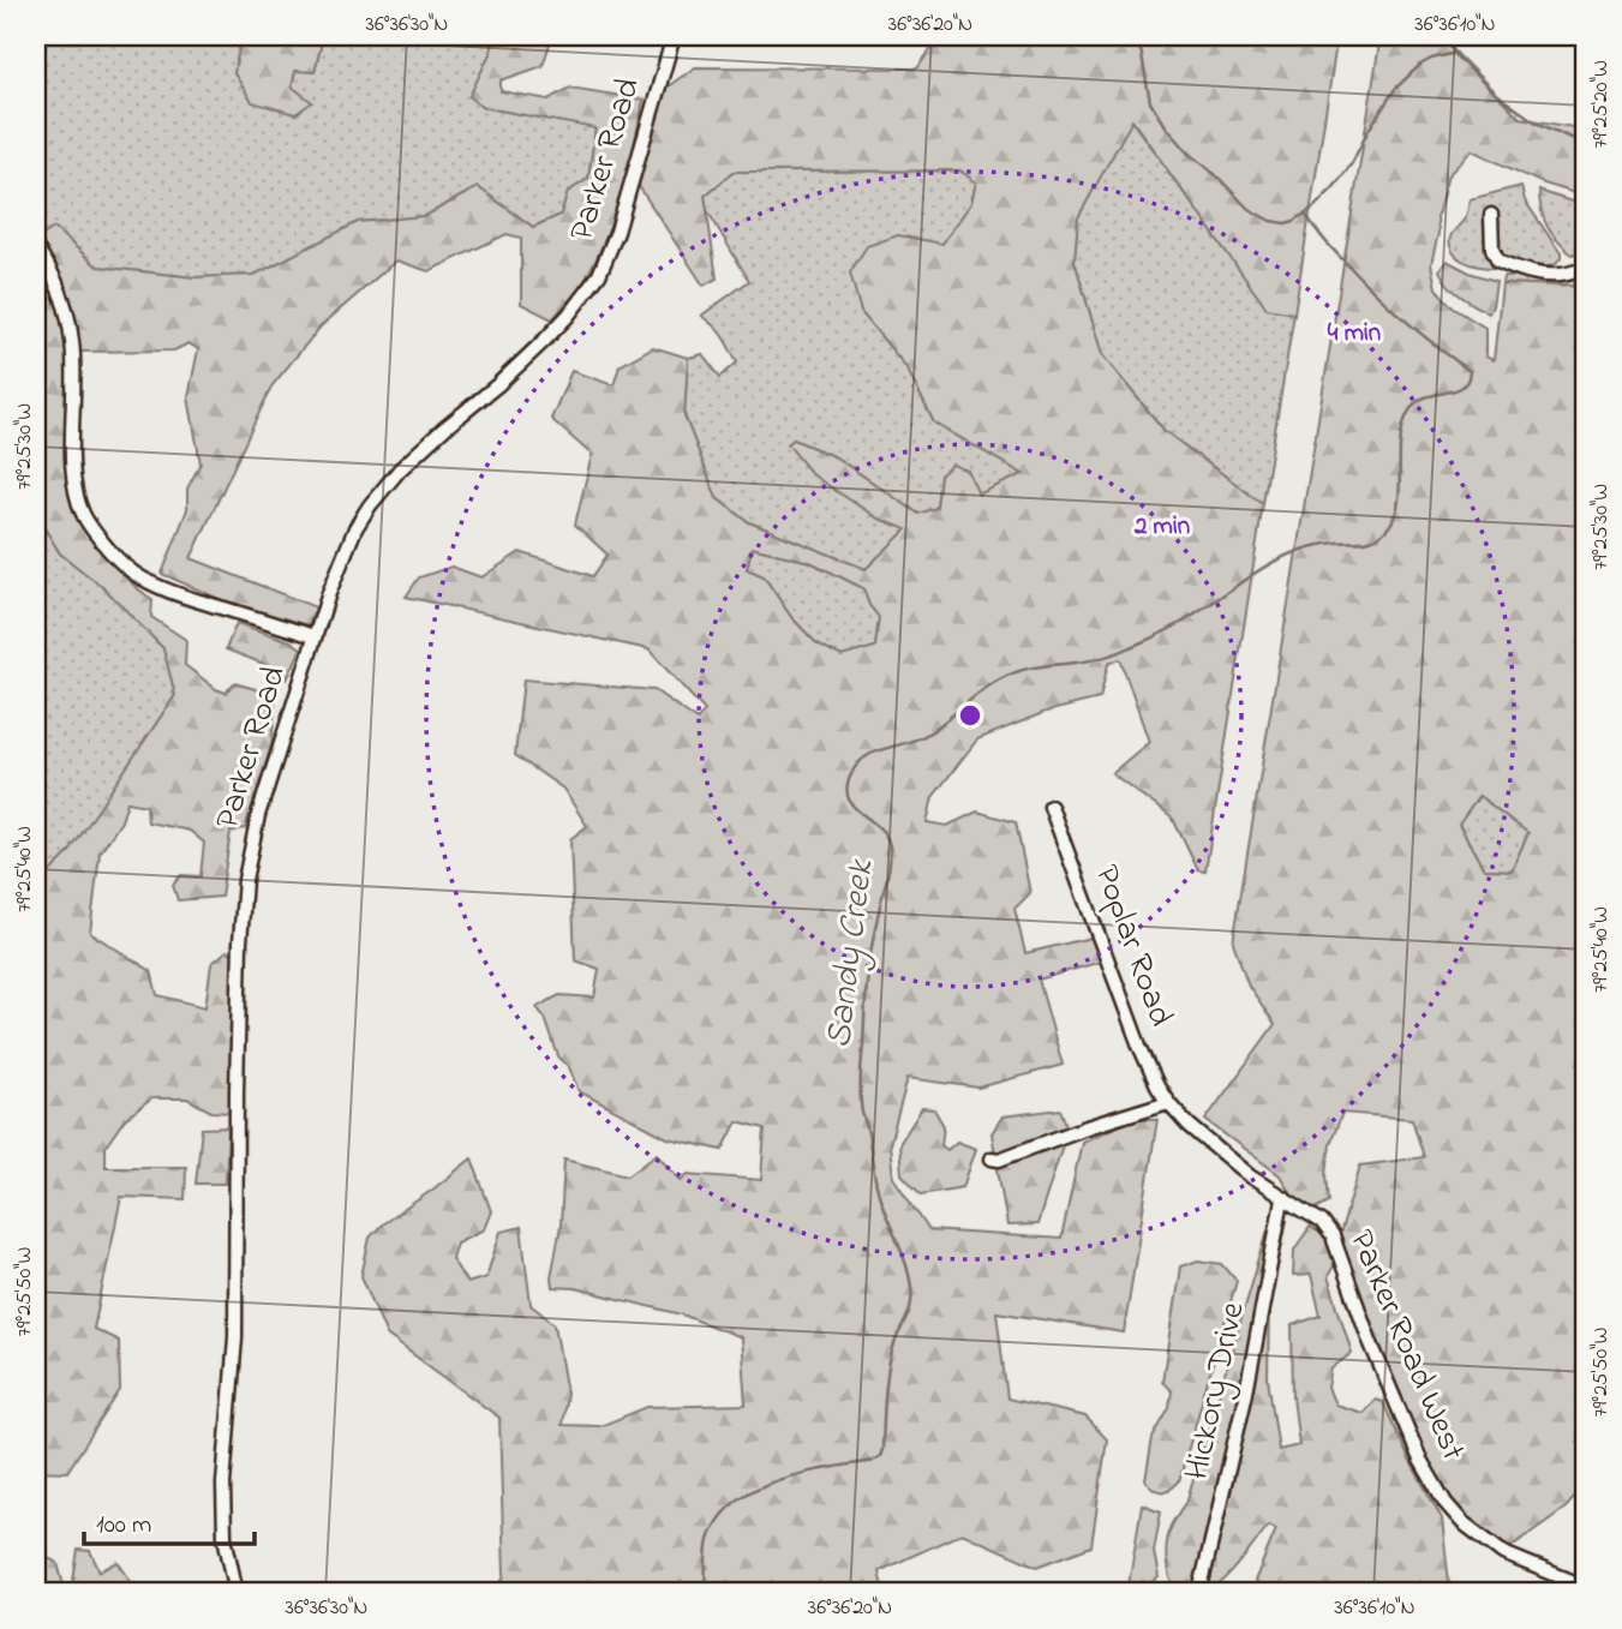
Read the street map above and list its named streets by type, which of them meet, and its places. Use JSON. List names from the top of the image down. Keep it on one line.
{"streets":{"street":["Parker Road","Poplar Road","Parker Road West","Hickory Drive"]},"crossings":[["Poplar Road","Parker Road West"],["Parker Road West","Hickory Drive"]],"water":["Sandy Creek"],"scale_bar":"100 m","coordinates":["36°36'30\"N","36°36'20\"N","36°36'10\"N","79°25'20\"W","79°25'30\"W","79°25'40\"W","79°25'50\"W"],"rings":["4 min","2 min"]}
